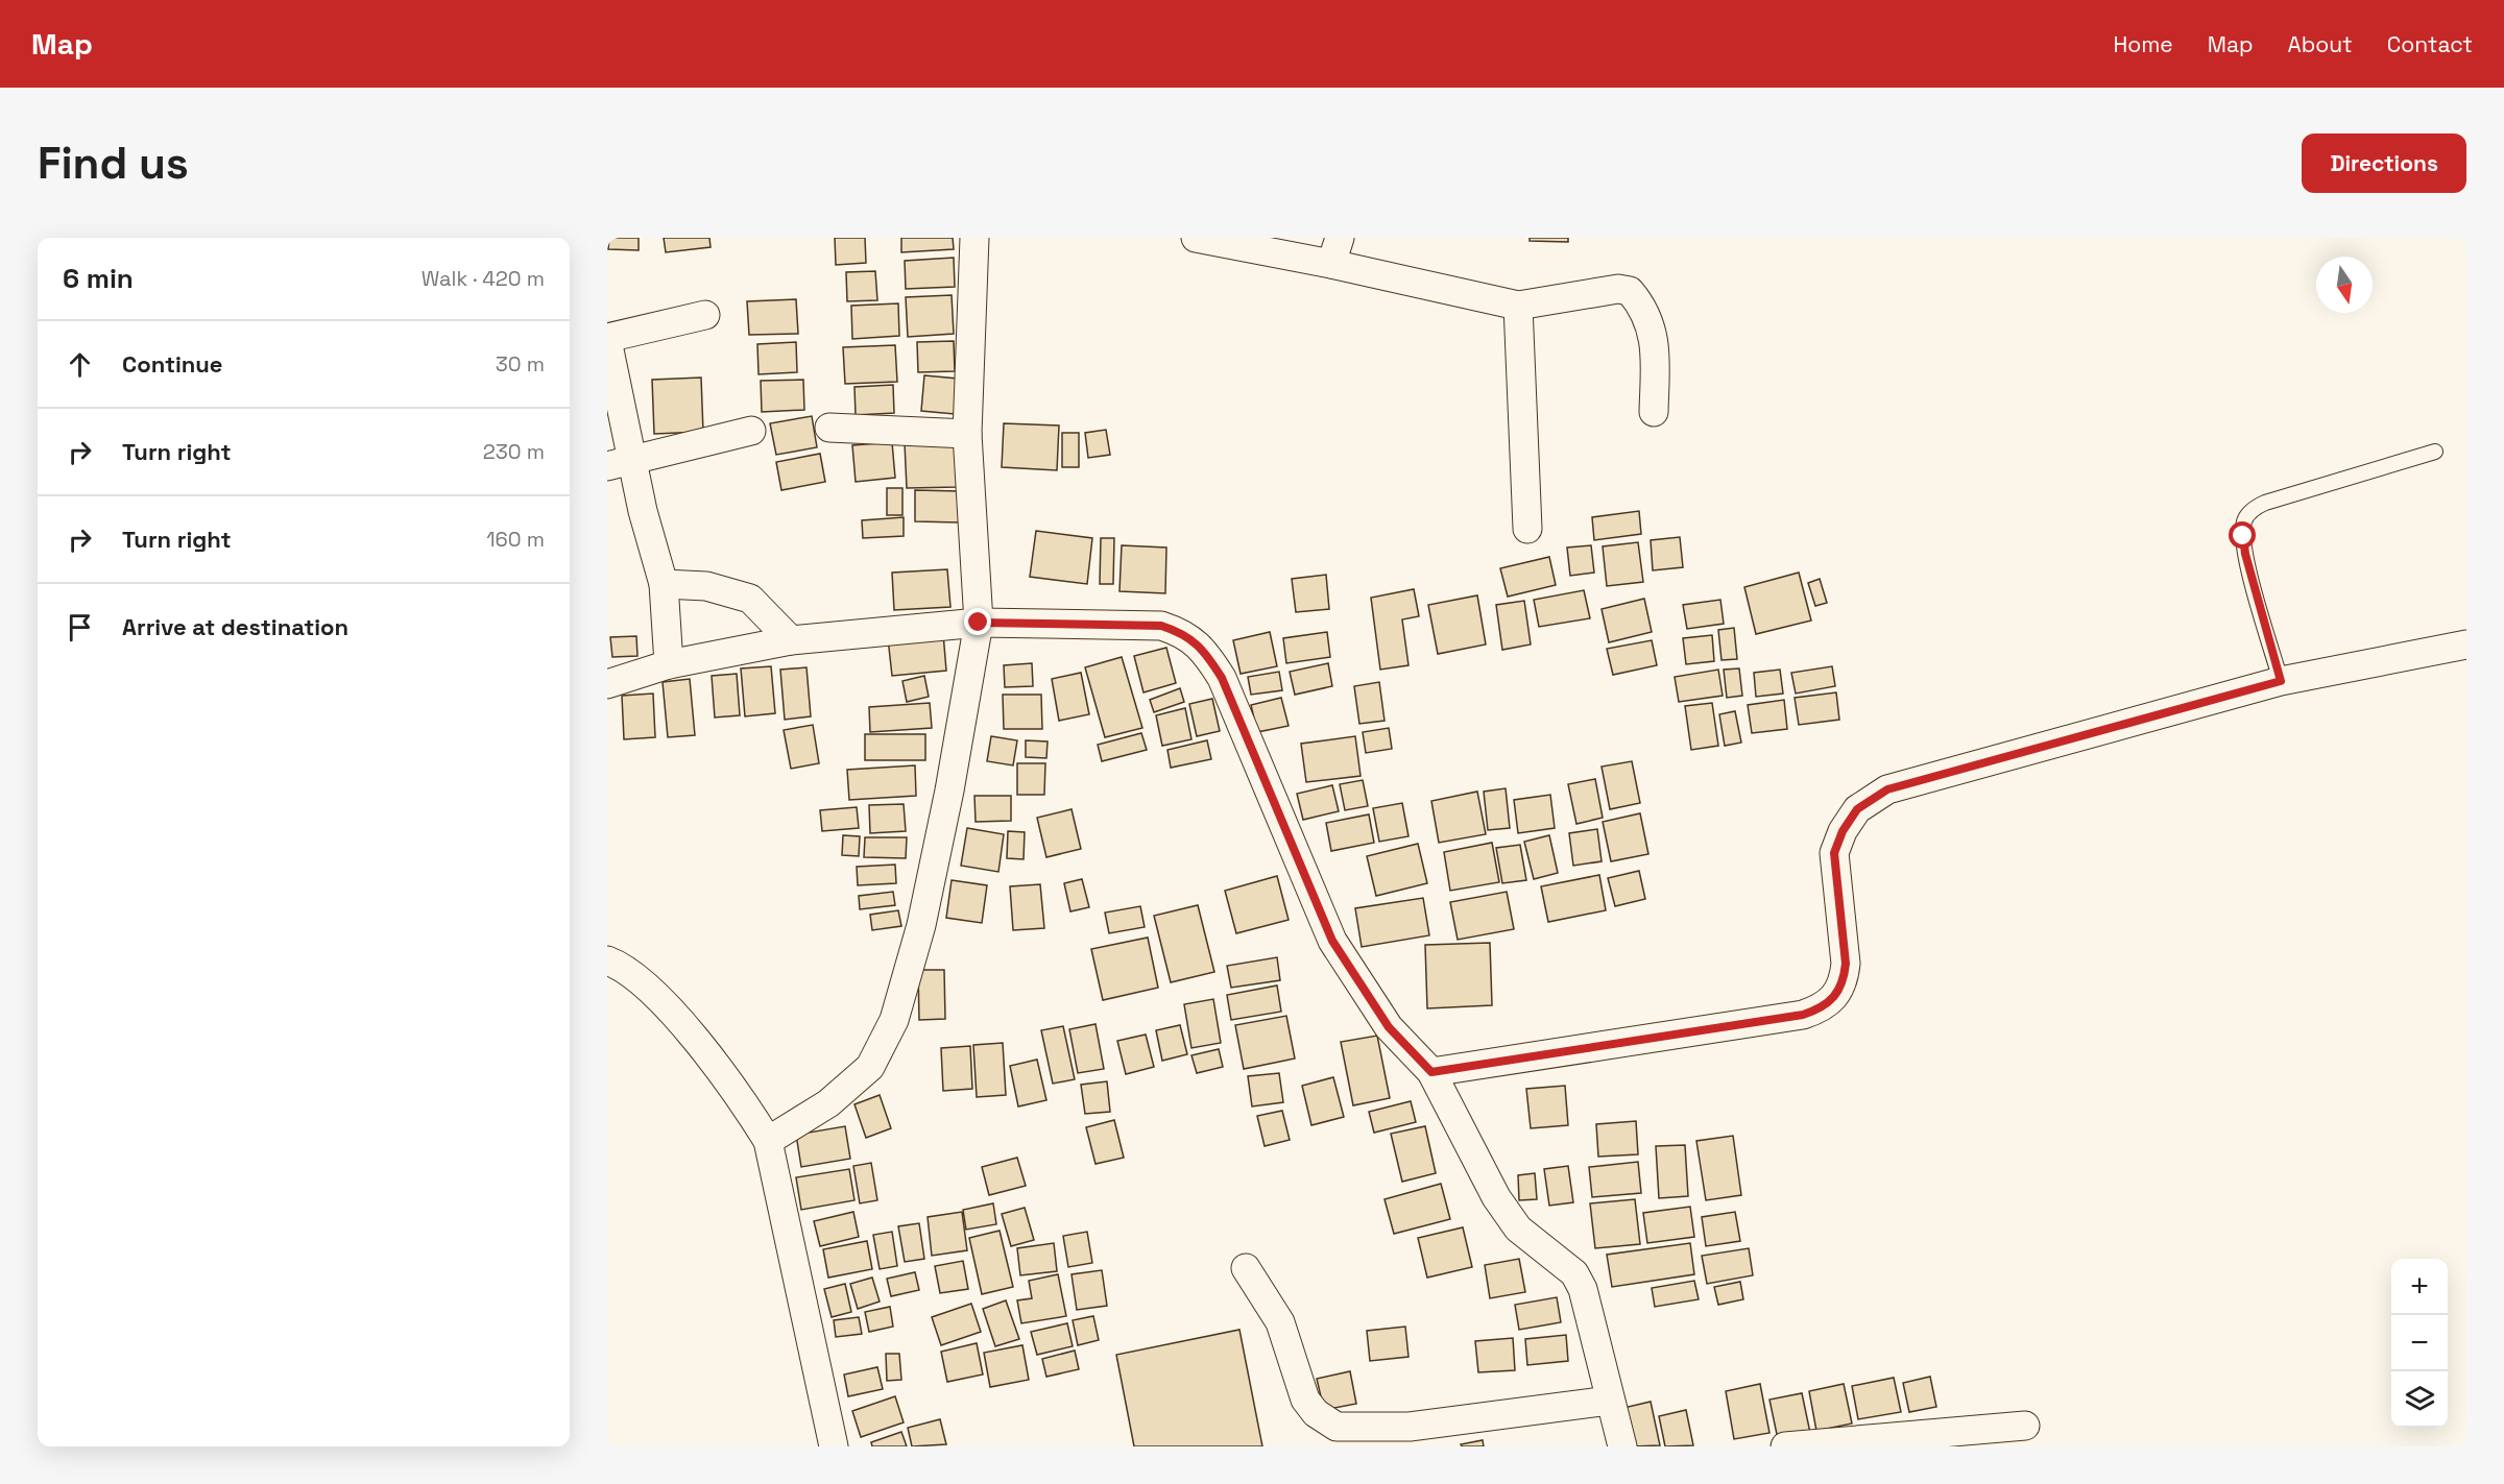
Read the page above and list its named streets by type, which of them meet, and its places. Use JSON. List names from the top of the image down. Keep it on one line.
{"north":"bottom","page":{"header":"Map","nav":["Home","Map","About","Contact"],"buttons":"Directions","title":"Find us","heading":["6 min","Walk · 420 m"],"list":[["Continue","30 m"],["Turn right","230 m"],["Turn right","160 m"],"Arrive at destination"],"map_buttons":["+","−"]}}
